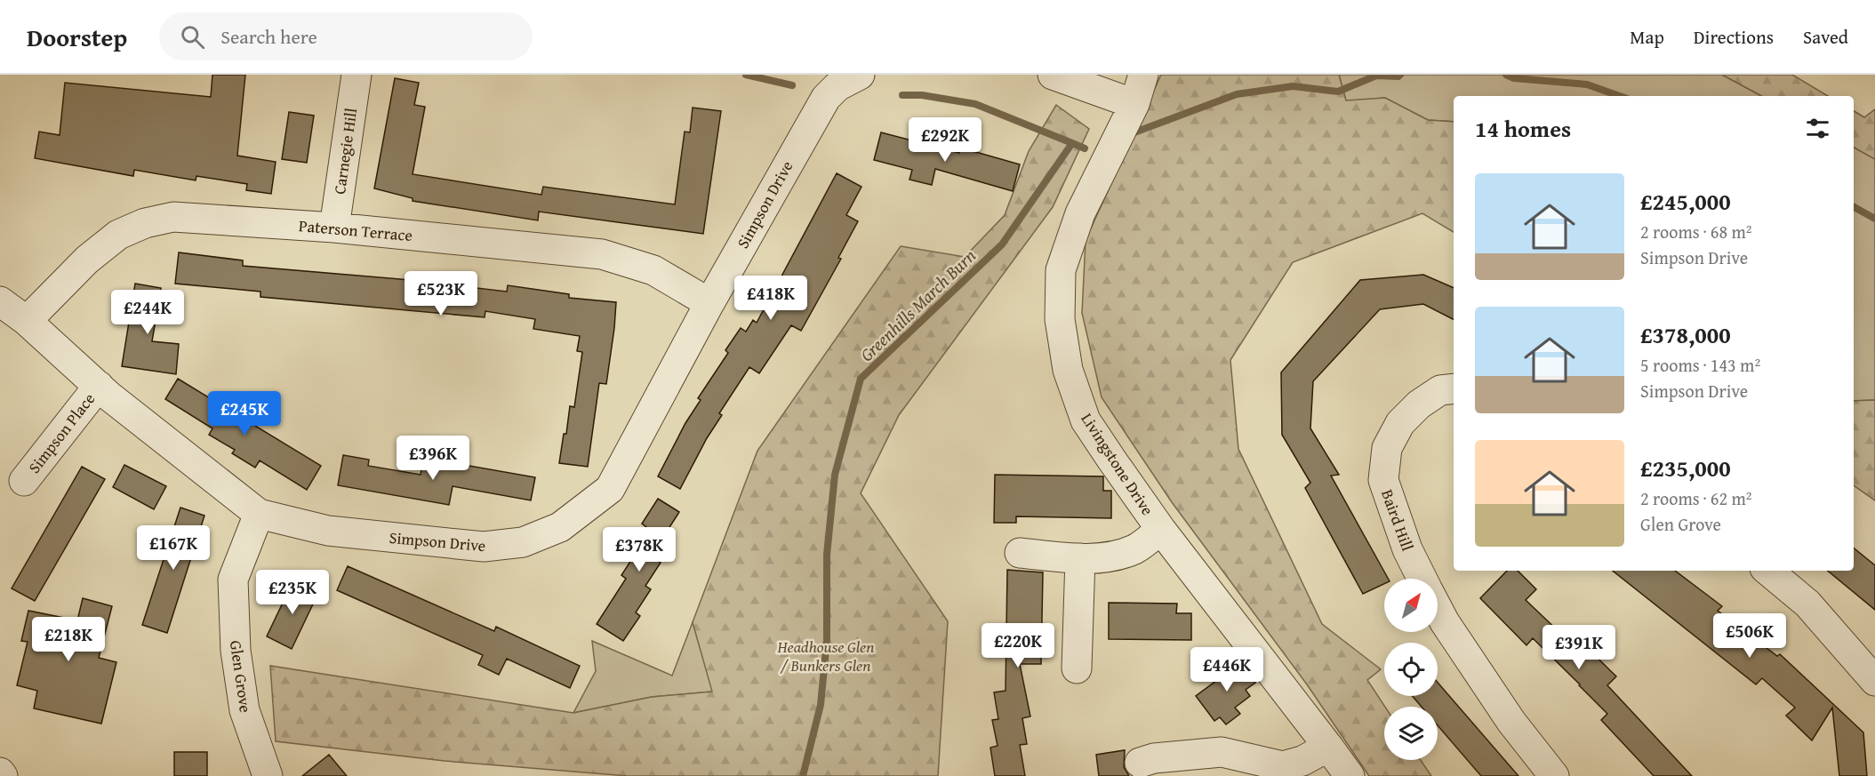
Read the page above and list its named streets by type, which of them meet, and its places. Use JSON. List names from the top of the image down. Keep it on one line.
{"streets":{"street":["Carnegie Hill","Simpson Drive","Paterson Terrace","Simpson Place","Livingstone Drive","Baird Hill","Glen Grove"]},"crossings":[["Carnegie Hill","Paterson Terrace"],["Simpson Drive","Paterson Terrace"],["Simpson Drive","Simpson Place"],["Simpson Drive","Glen Grove"]],"water":["Greenhills March Burn"],"parks":["Headhouse Glen / Bunkers Glen"],"north":"top right","page":{"header":"Doorstep","search":"Search here","nav":["Map","Directions","Saved"],"heading":"14 homes","price":["£292K","£523K","£418K","£244K","£245K","£396K","£167K","£378K","£235K","£506K","£218K","£220K","£391K","£446K"],"list":[{"name":"£245,000","note":"2 rooms · 68 m² · Simpson Drive"},{"name":"£378,000","note":"5 rooms · 143 m² · Simpson Drive"},{"name":"£235,000","note":"2 rooms · 62 m² · Glen Grove"}]}}
